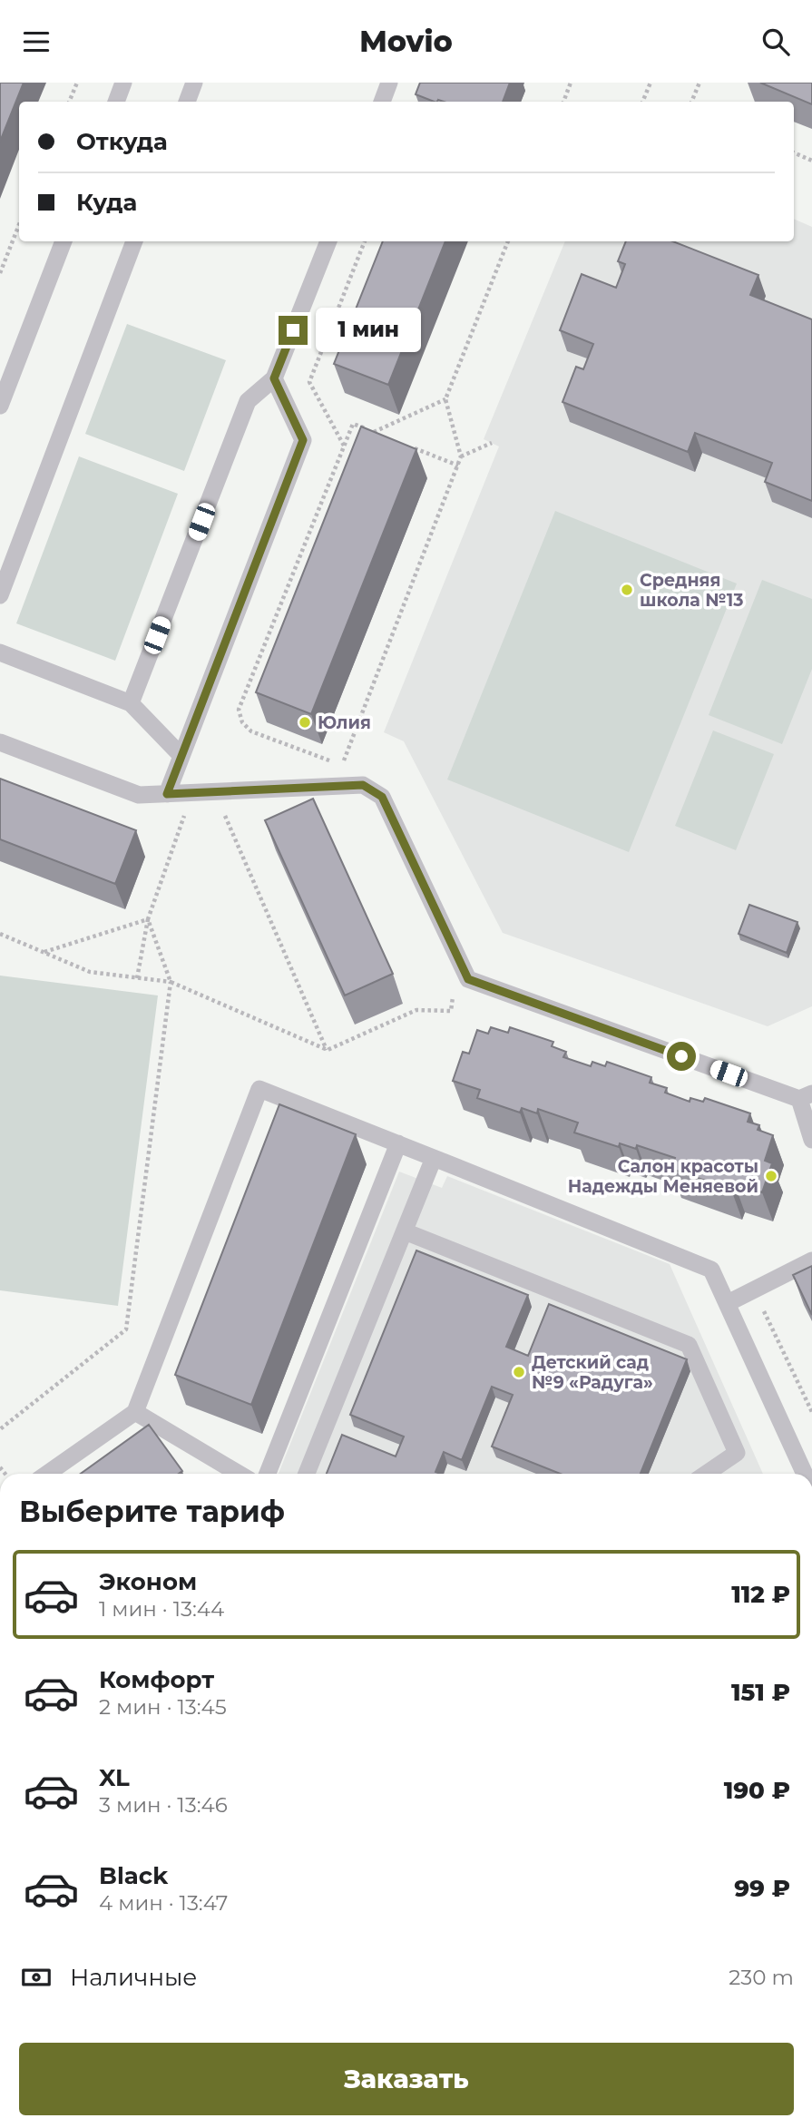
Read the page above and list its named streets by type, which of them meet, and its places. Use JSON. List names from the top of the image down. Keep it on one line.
{"places":["Средняя школа №13","Юлия","Салон красоты Надежды Меняевой","Детский сад №9 «Радуга»"],"page":{"header":"Movio","banner":["Откуда","Куда"],"bubble":"1 мин","heading":"Выберите тариф","list":[{"name":"Эконом","note":"1 мин · 13:44","value":"112 ₽"},{"name":"Комфорт","note":"2 мин · 13:45","value":"151 ₽"},{"name":"XL","note":"3 мин · 13:46","value":"190 ₽"},{"name":"Black","note":"4 мин · 13:47","value":"99 ₽"}],"pay":["Наличные","230 m"],"buttons":"Заказать"}}
